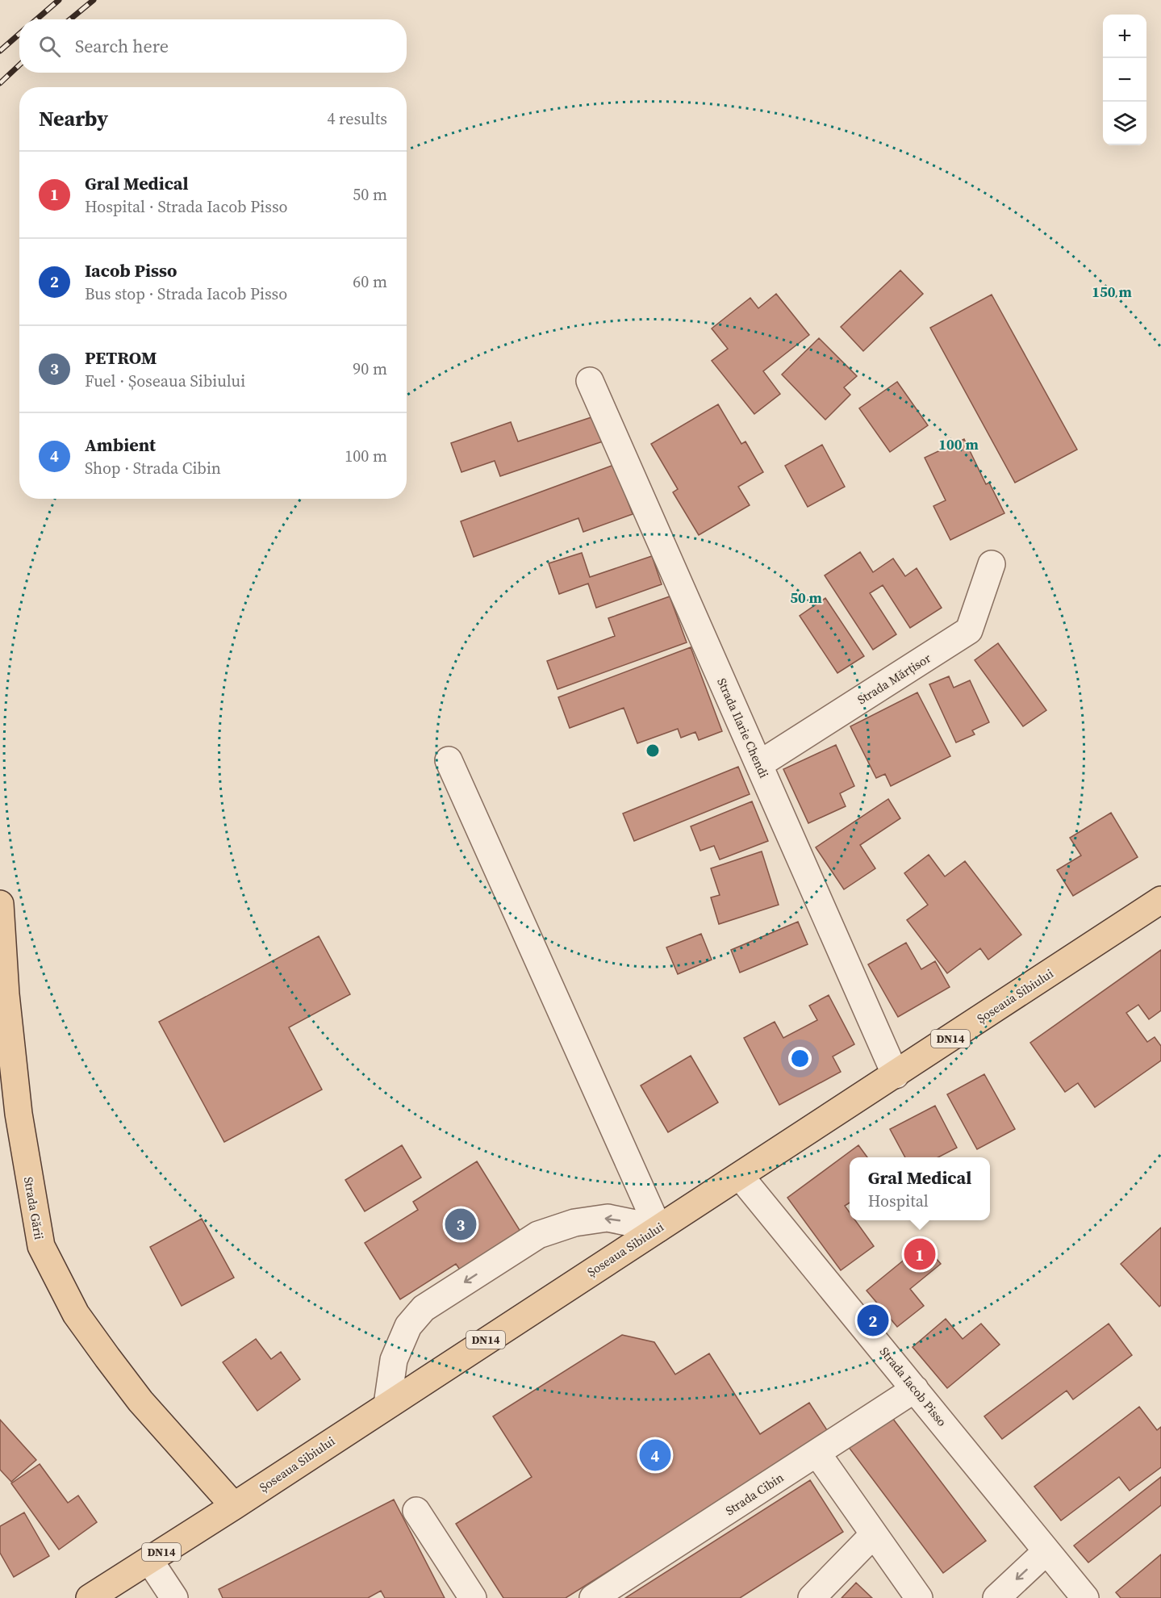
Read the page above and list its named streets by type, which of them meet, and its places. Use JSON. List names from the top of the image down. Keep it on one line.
{"streets":{"main road":["Șoseaua Sibiului","DN14","Strada Gării"],"street":["Strada Mărțisor","Strada Ilarie Chendi","Strada Iacob Pisso","Strada Cibin"]},"crossings":[["Strada Mărțisor","Strada Ilarie Chendi"],["Strada Ilarie Chendi","Șoseaua Sibiului"],["Șoseaua Sibiului","Strada Gării"],["Șoseaua Sibiului","Strada Iacob Pisso"],["Strada Iacob Pisso","Strada Cibin"]],"page":{"map_buttons":["+","−"],"search":"Search here","heading":["Nearby","4 results"],"list":[{"mark":"1","name":"Gral Medical","note":"Hospital · Strada Iacob Pisso","value":"50 m"},{"mark":"2","name":"Iacob Pisso","note":"Bus stop · Strada Iacob Pisso","value":"60 m"},{"mark":"3","name":"PETROM","note":"Fuel · Șoseaua Sibiului","value":"90 m"},{"mark":"4","name":"Ambient","note":"Shop · Strada Cibin","value":"100 m"}],"popup":["Gral Medical","Hospital"],"pins":["3","1","2","4"]},"rings":["150 m","100 m","50 m"]}
